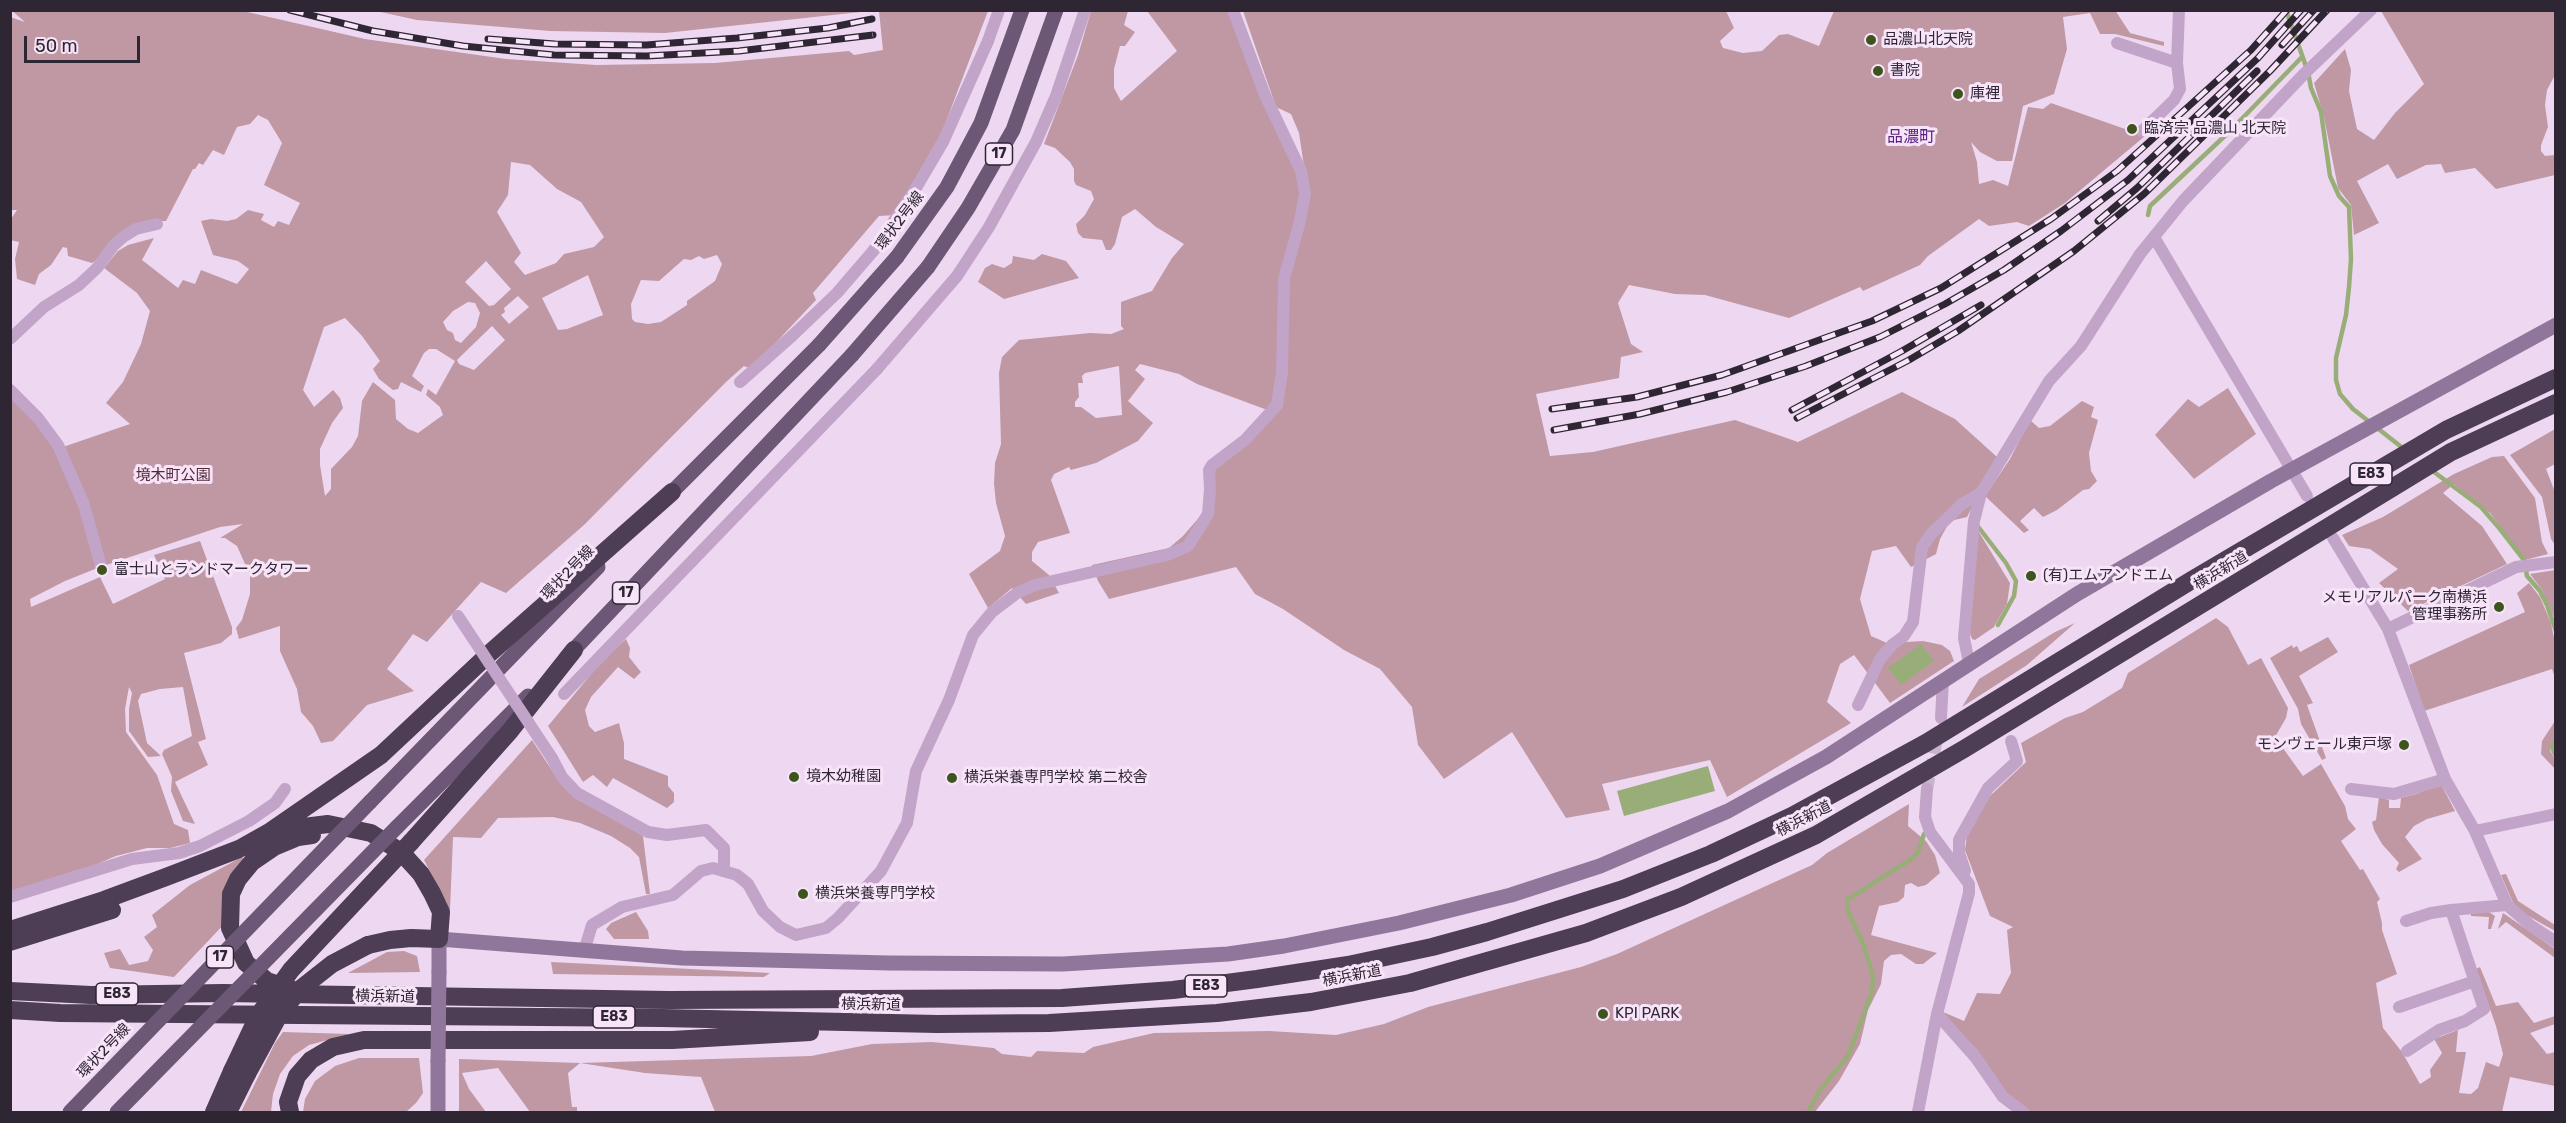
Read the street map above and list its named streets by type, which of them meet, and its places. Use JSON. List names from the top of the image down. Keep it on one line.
{"streets":{"highway":["E83","横浜新道"],"main road":["17","環状2号線"]},"districts":["品濃町"],"parks":["境木町公園"],"places":["品濃山北天院","書院","庫裡","臨済宗 品濃山 北天院","富士山とランドマークタワー","(有)エムアンドエム","メモリアルパーク南横浜 管理事務所","モンヴェール東戸塚","境木幼稚園","横浜栄養専門学校 第二校舎","横浜栄養専門学校","KPI PARK"],"scale_bar":"50 m"}
